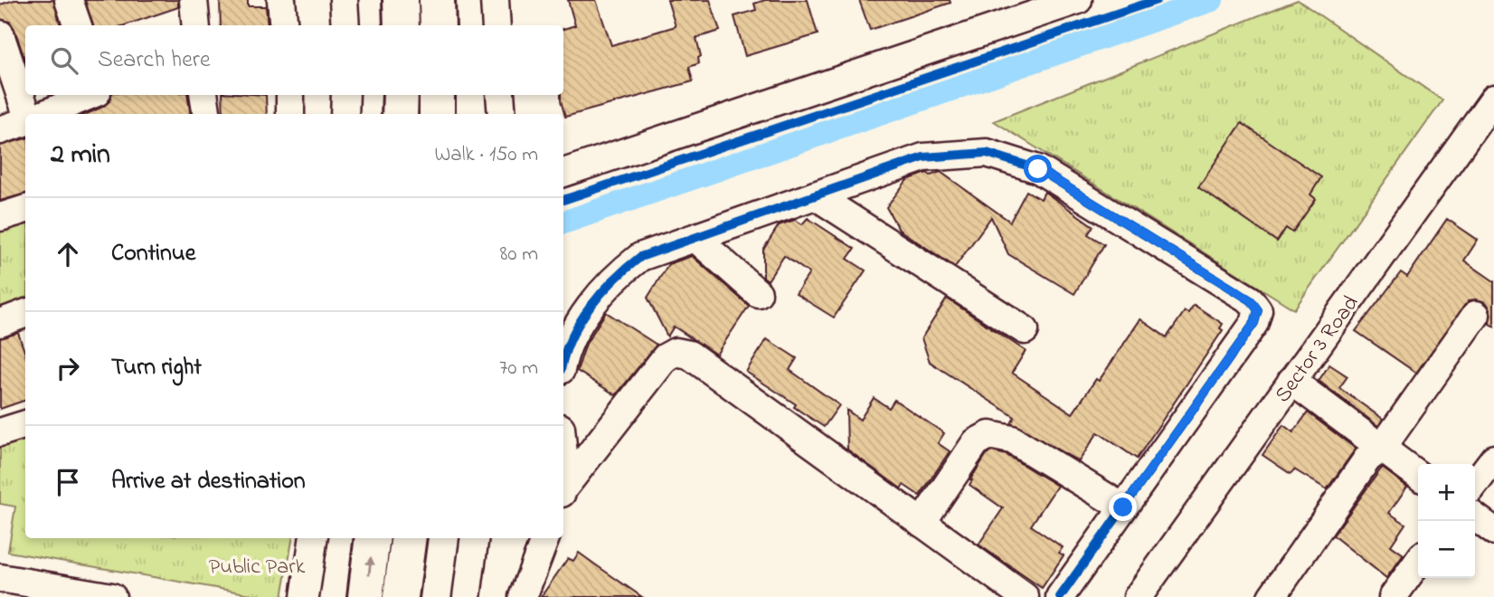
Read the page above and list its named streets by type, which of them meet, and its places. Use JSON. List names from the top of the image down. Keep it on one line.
{"streets":{"street":["Sector 3 Road"]},"parks":["Public Park"],"page":{"search":"Search here","heading":["2 min","Walk · 150 m"],"list":[["Continue","80 m"],["Turn right","70 m"],"Arrive at destination"],"map_buttons":["+","−"]}}
